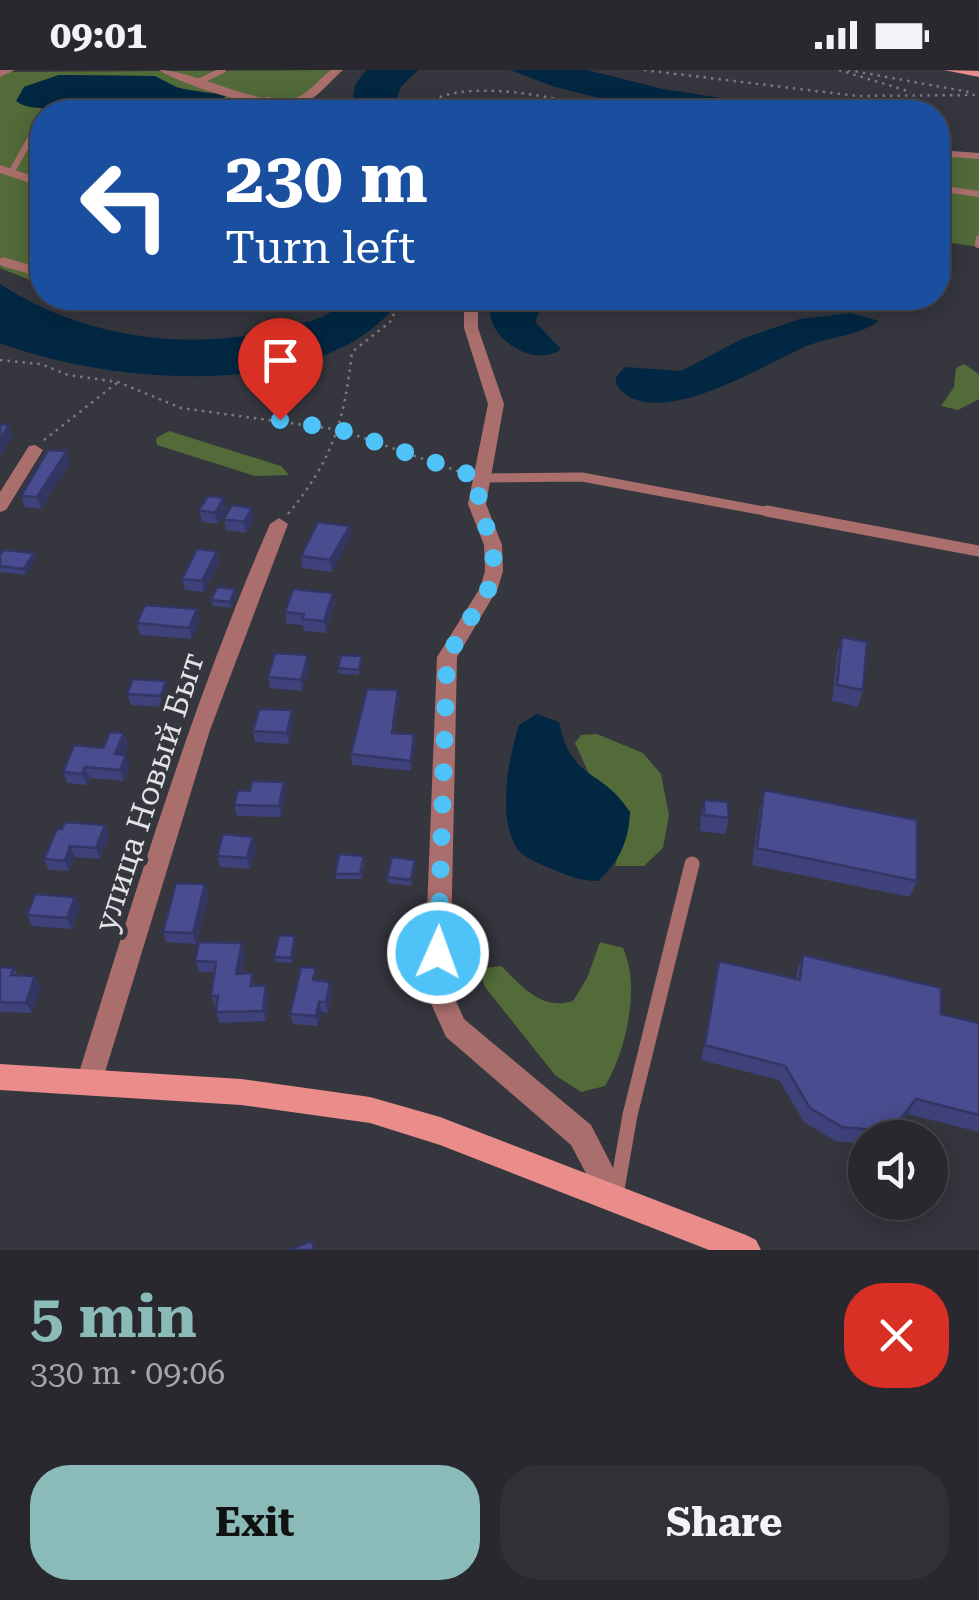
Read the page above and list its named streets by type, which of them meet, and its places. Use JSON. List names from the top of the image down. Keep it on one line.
{"streets":{"street":["улица Новый Быт"]},"page":{"status":"09:01","turn":["230 m","Turn left"],"heading":["5 min","330 m · 09:06"],"buttons":["Exit","Share"]}}
